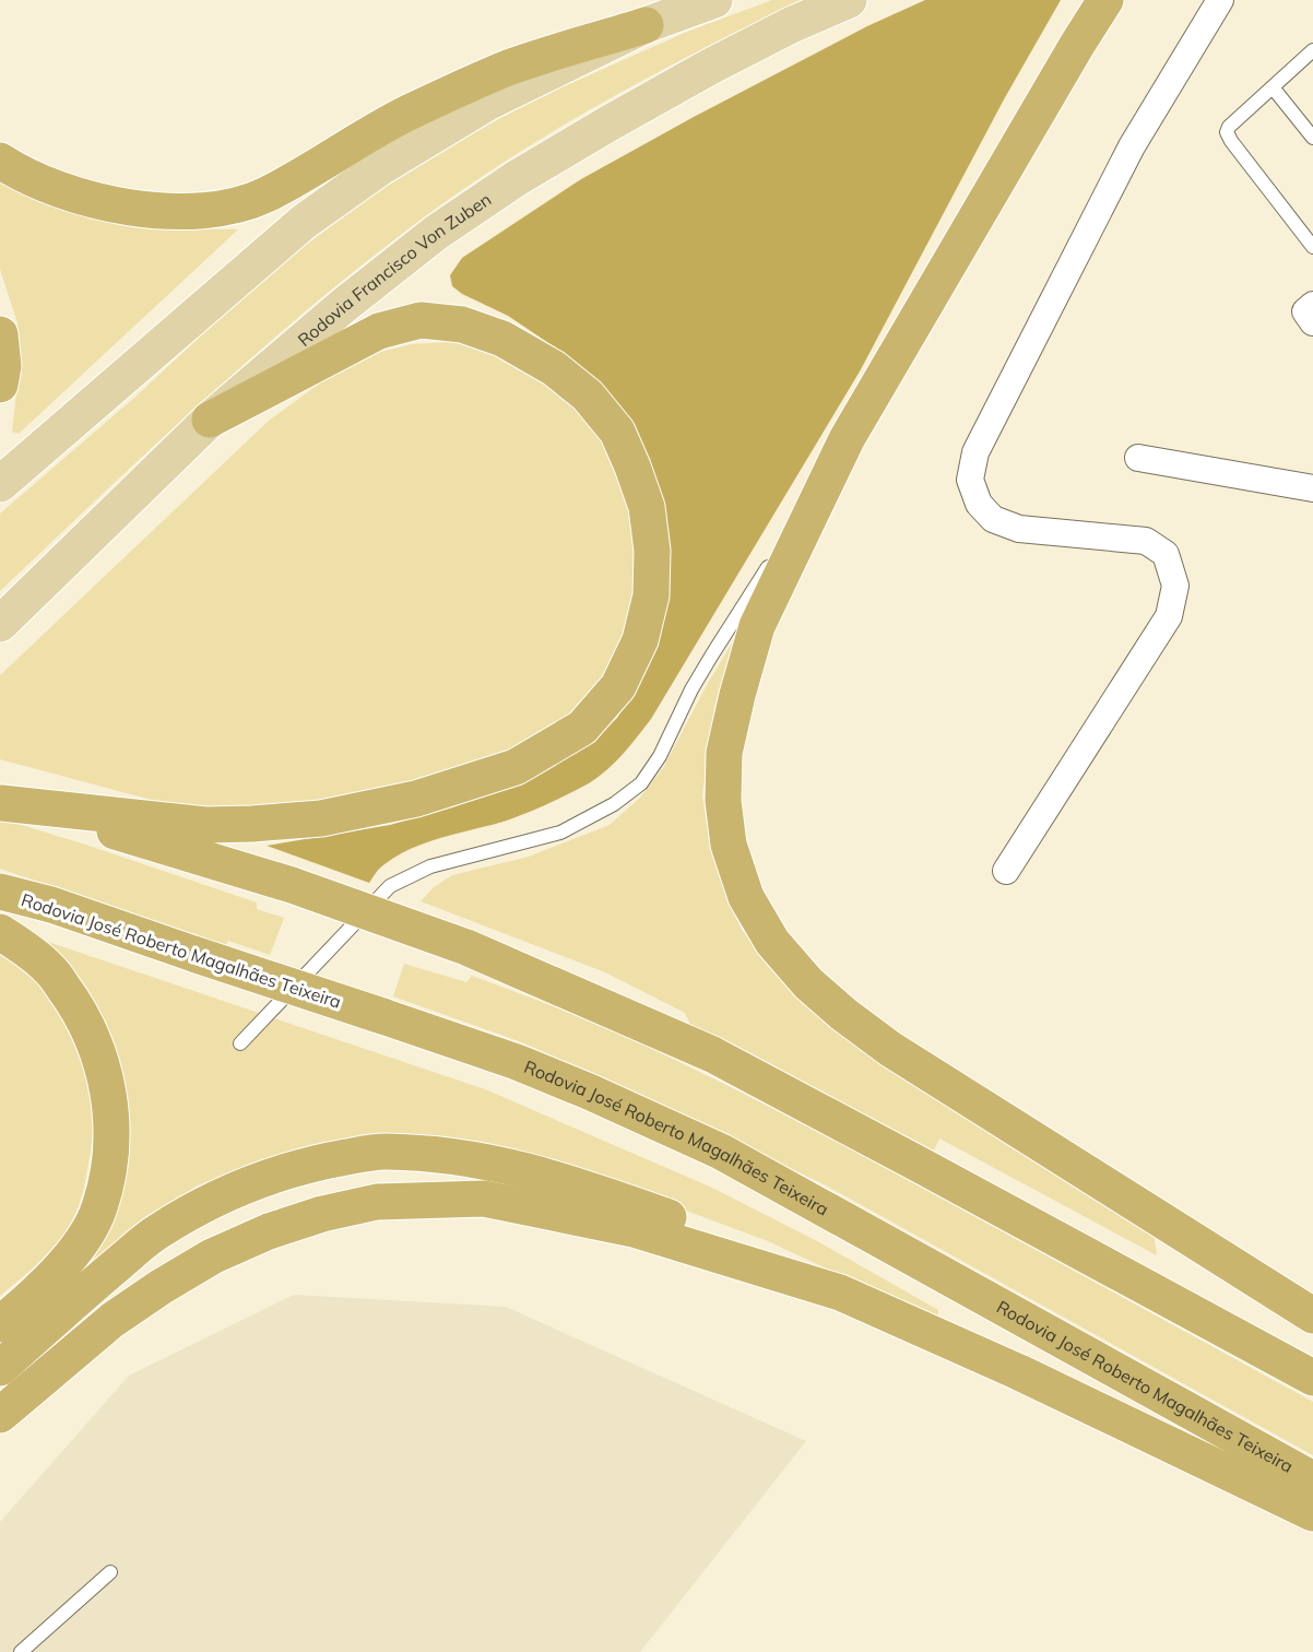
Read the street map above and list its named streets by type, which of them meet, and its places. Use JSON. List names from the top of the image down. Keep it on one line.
{"streets":{"highway":["Rodovia José Roberto Magalhães Teixeira"],"main road":["Rodovia Francisco Von Zuben"]}}
